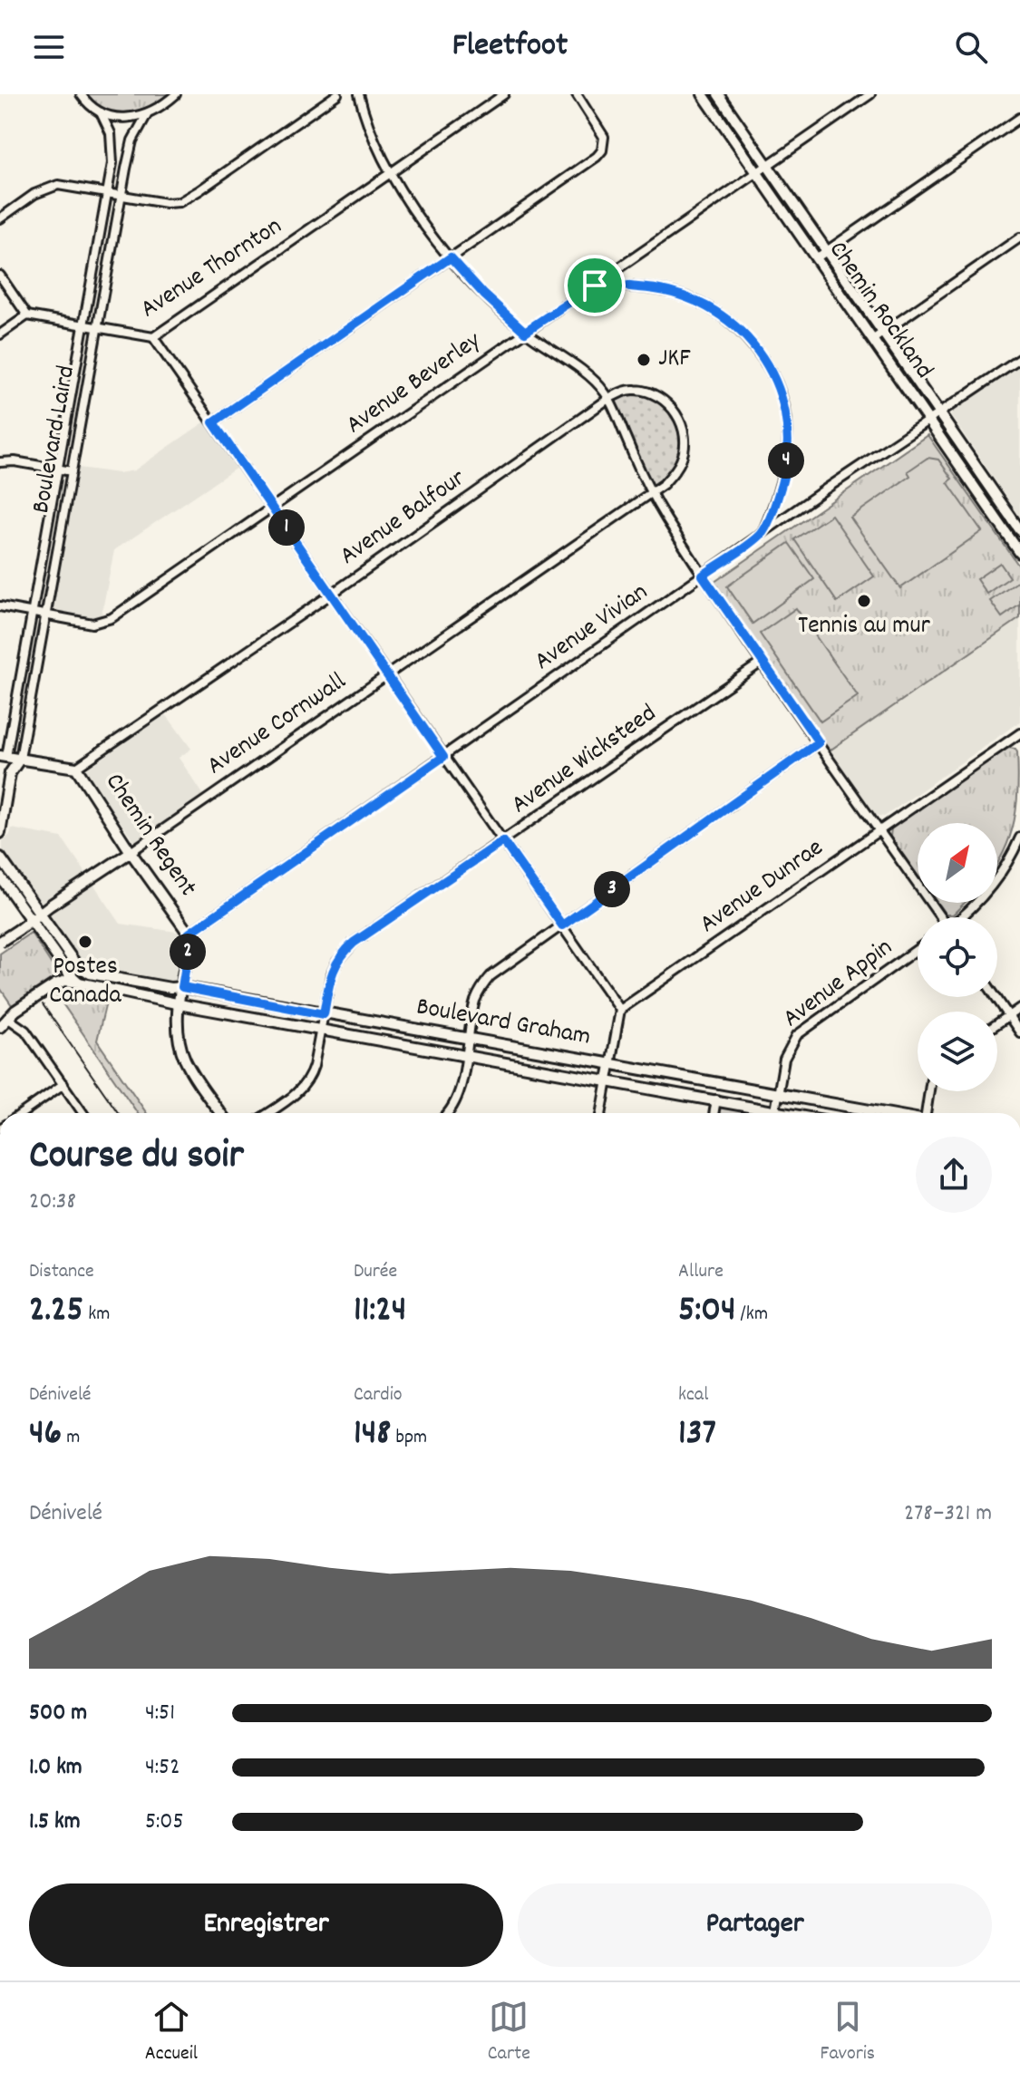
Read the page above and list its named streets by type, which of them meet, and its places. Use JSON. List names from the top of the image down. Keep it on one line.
{"streets":{"street":["Avenue Thornton","Chemin Rockland","Avenue Beverley","Boulevard Laird","Avenue Balfour","Avenue Vivian","Avenue Cornwall","Avenue Wicksteed","Chemin Regent","Avenue Dunrae","Avenue Appin","Boulevard Graham"]},"crossings":[["Avenue Thornton","Boulevard Laird"],["Chemin Rockland","Avenue Beverley"],["Chemin Rockland","Avenue Vivian"],["Avenue Beverley","Boulevard Laird"],["Boulevard Laird","Chemin Regent"],["Avenue Balfour","Avenue Cornwall"],["Avenue Balfour","Chemin Regent"],["Avenue Vivian","Chemin Regent"],["Avenue Cornwall","Chemin Regent"],["Avenue Wicksteed","Boulevard Graham"],["Chemin Regent","Boulevard Graham"],["Avenue Appin","Boulevard Graham"]],"places":["JKF","Tennis au mur","Postes Canada"],"north":"top right","page":{"header":"Fleetfoot","pins":["4","1","3","2"],"heading":["Course du soir","20:38"],"stats":[["Distance","2.25 km"],["Durée","11:24"],["Allure","5:04 /km"],["Dénivelé","46 m"],["Cardio","148 bpm"],["kcal","137"]],"chart":["Dénivelé","278–321 m"],"list":[{"name":"500 m","note":"4:51"},{"name":"1.0 km","note":"4:52"},{"name":"1.5 km","note":"5:05"}],"buttons":["Enregistrer","Partager"],"tabs":["Accueil","Carte","Favoris"]}}
